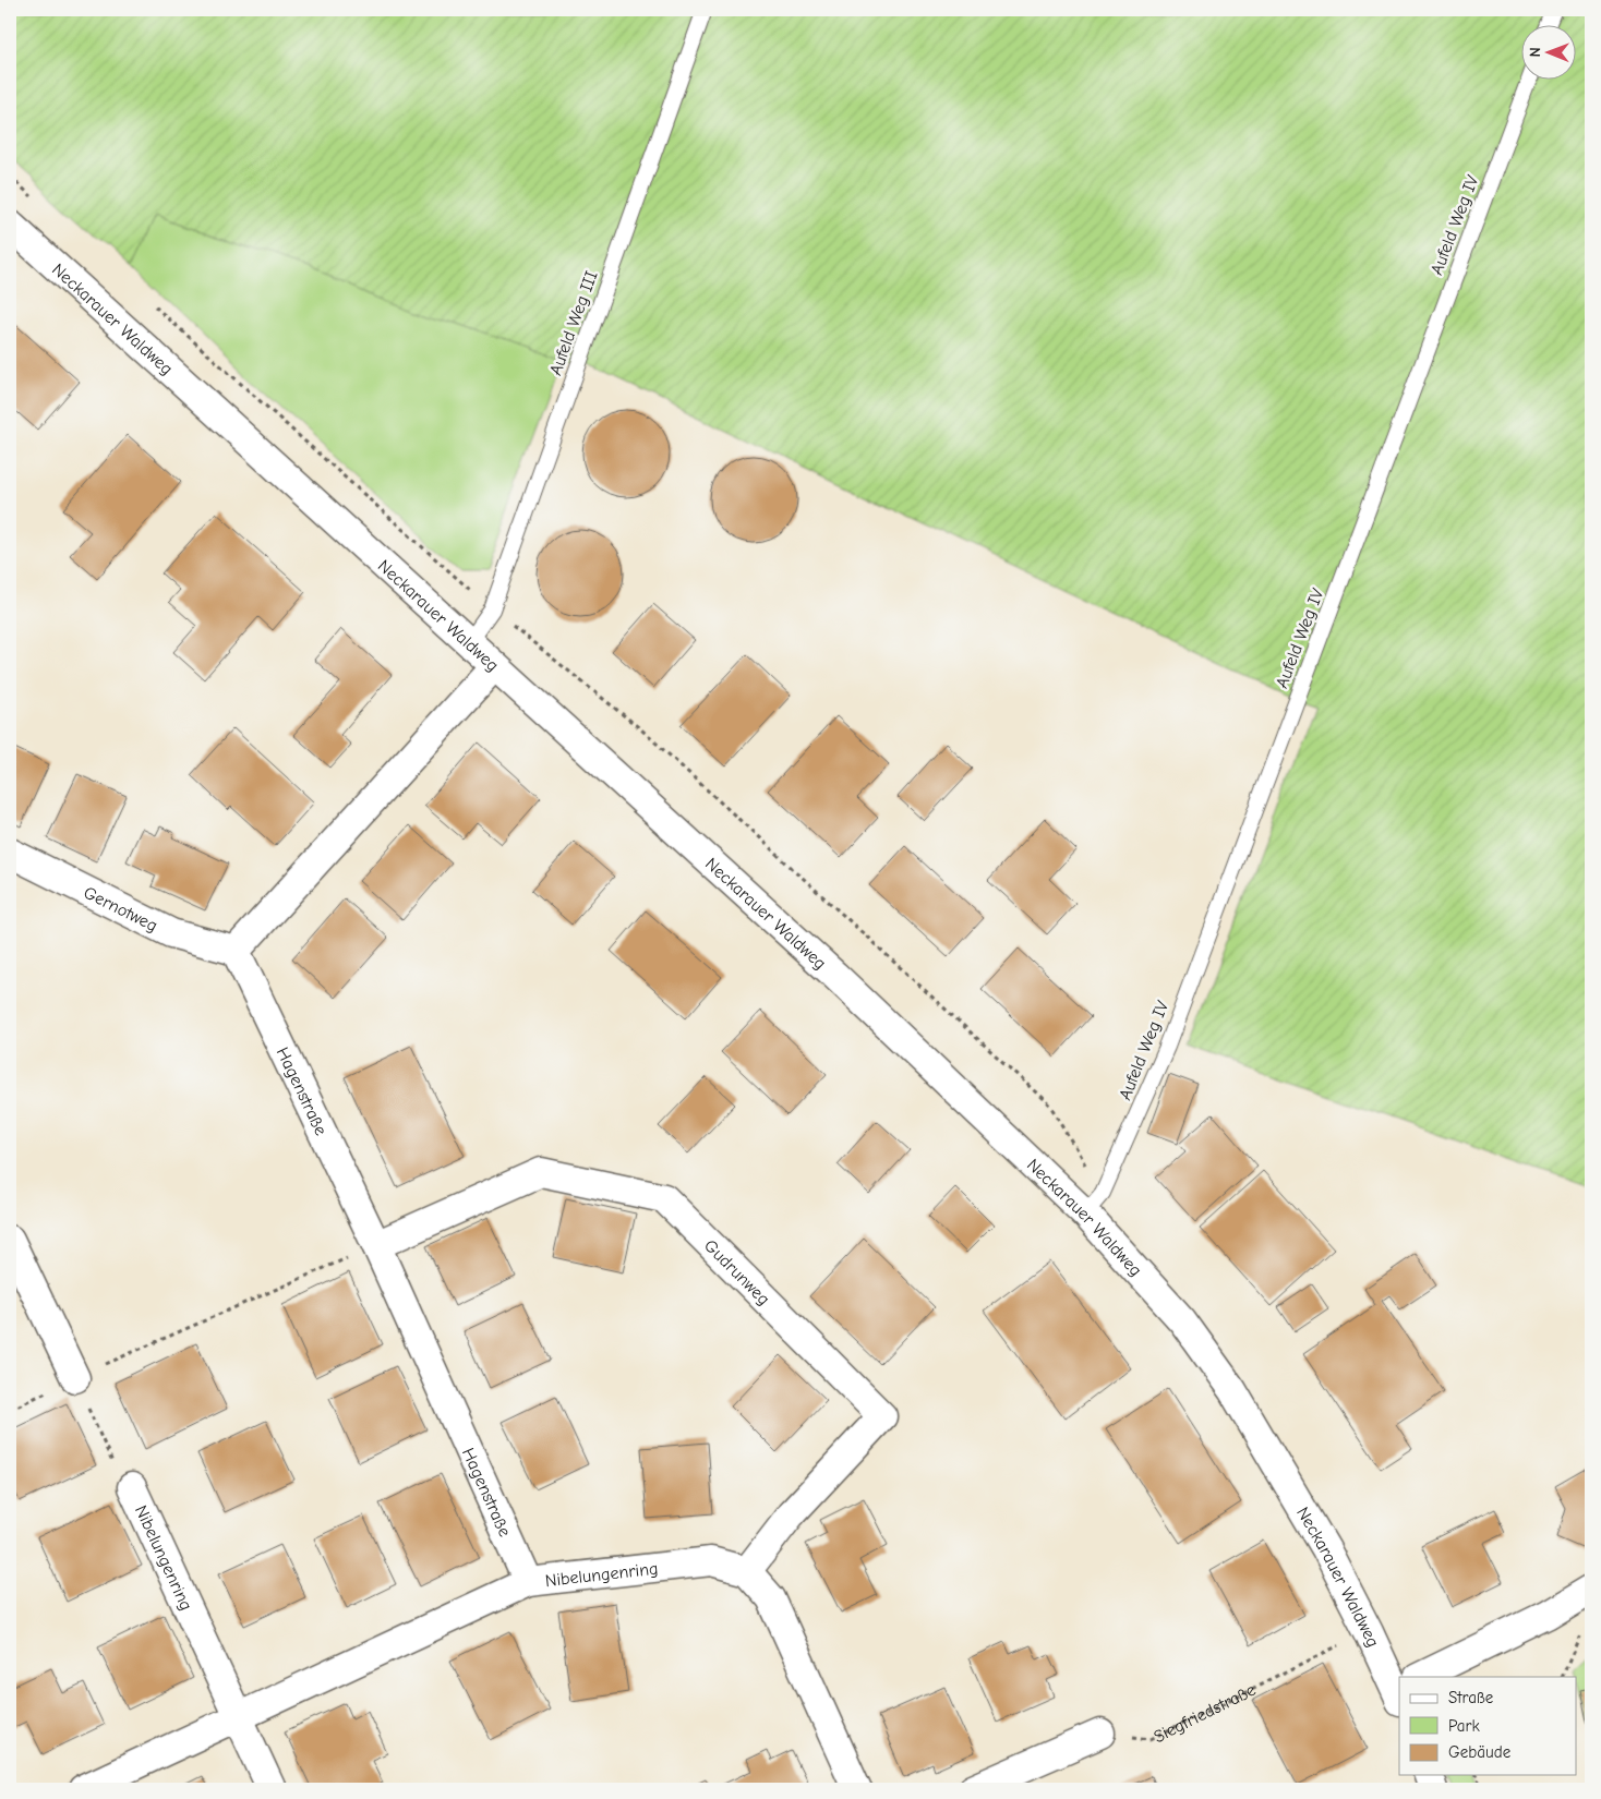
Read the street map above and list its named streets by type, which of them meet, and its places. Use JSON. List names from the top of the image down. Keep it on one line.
{"streets":{"street":["Neckarauer Waldweg","Gernotweg","Hagenstraße","Gudrunweg","Nibelungenring"],"lane":["Aufeld Weg IV","Aufeld Weg III"],"path":["Siegfriedstraße"]},"crossings":[["Aufeld Weg IV","Neckarauer Waldweg"],["Neckarauer Waldweg","Aufeld Weg III"],["Neckarauer Waldweg","Siegfriedstraße"],["Gernotweg","Hagenstraße"],["Hagenstraße","Gudrunweg"],["Hagenstraße","Nibelungenring"],["Gudrunweg","Nibelungenring"]],"legend":["Straße","Park","Gebäude"],"north":"left"}
